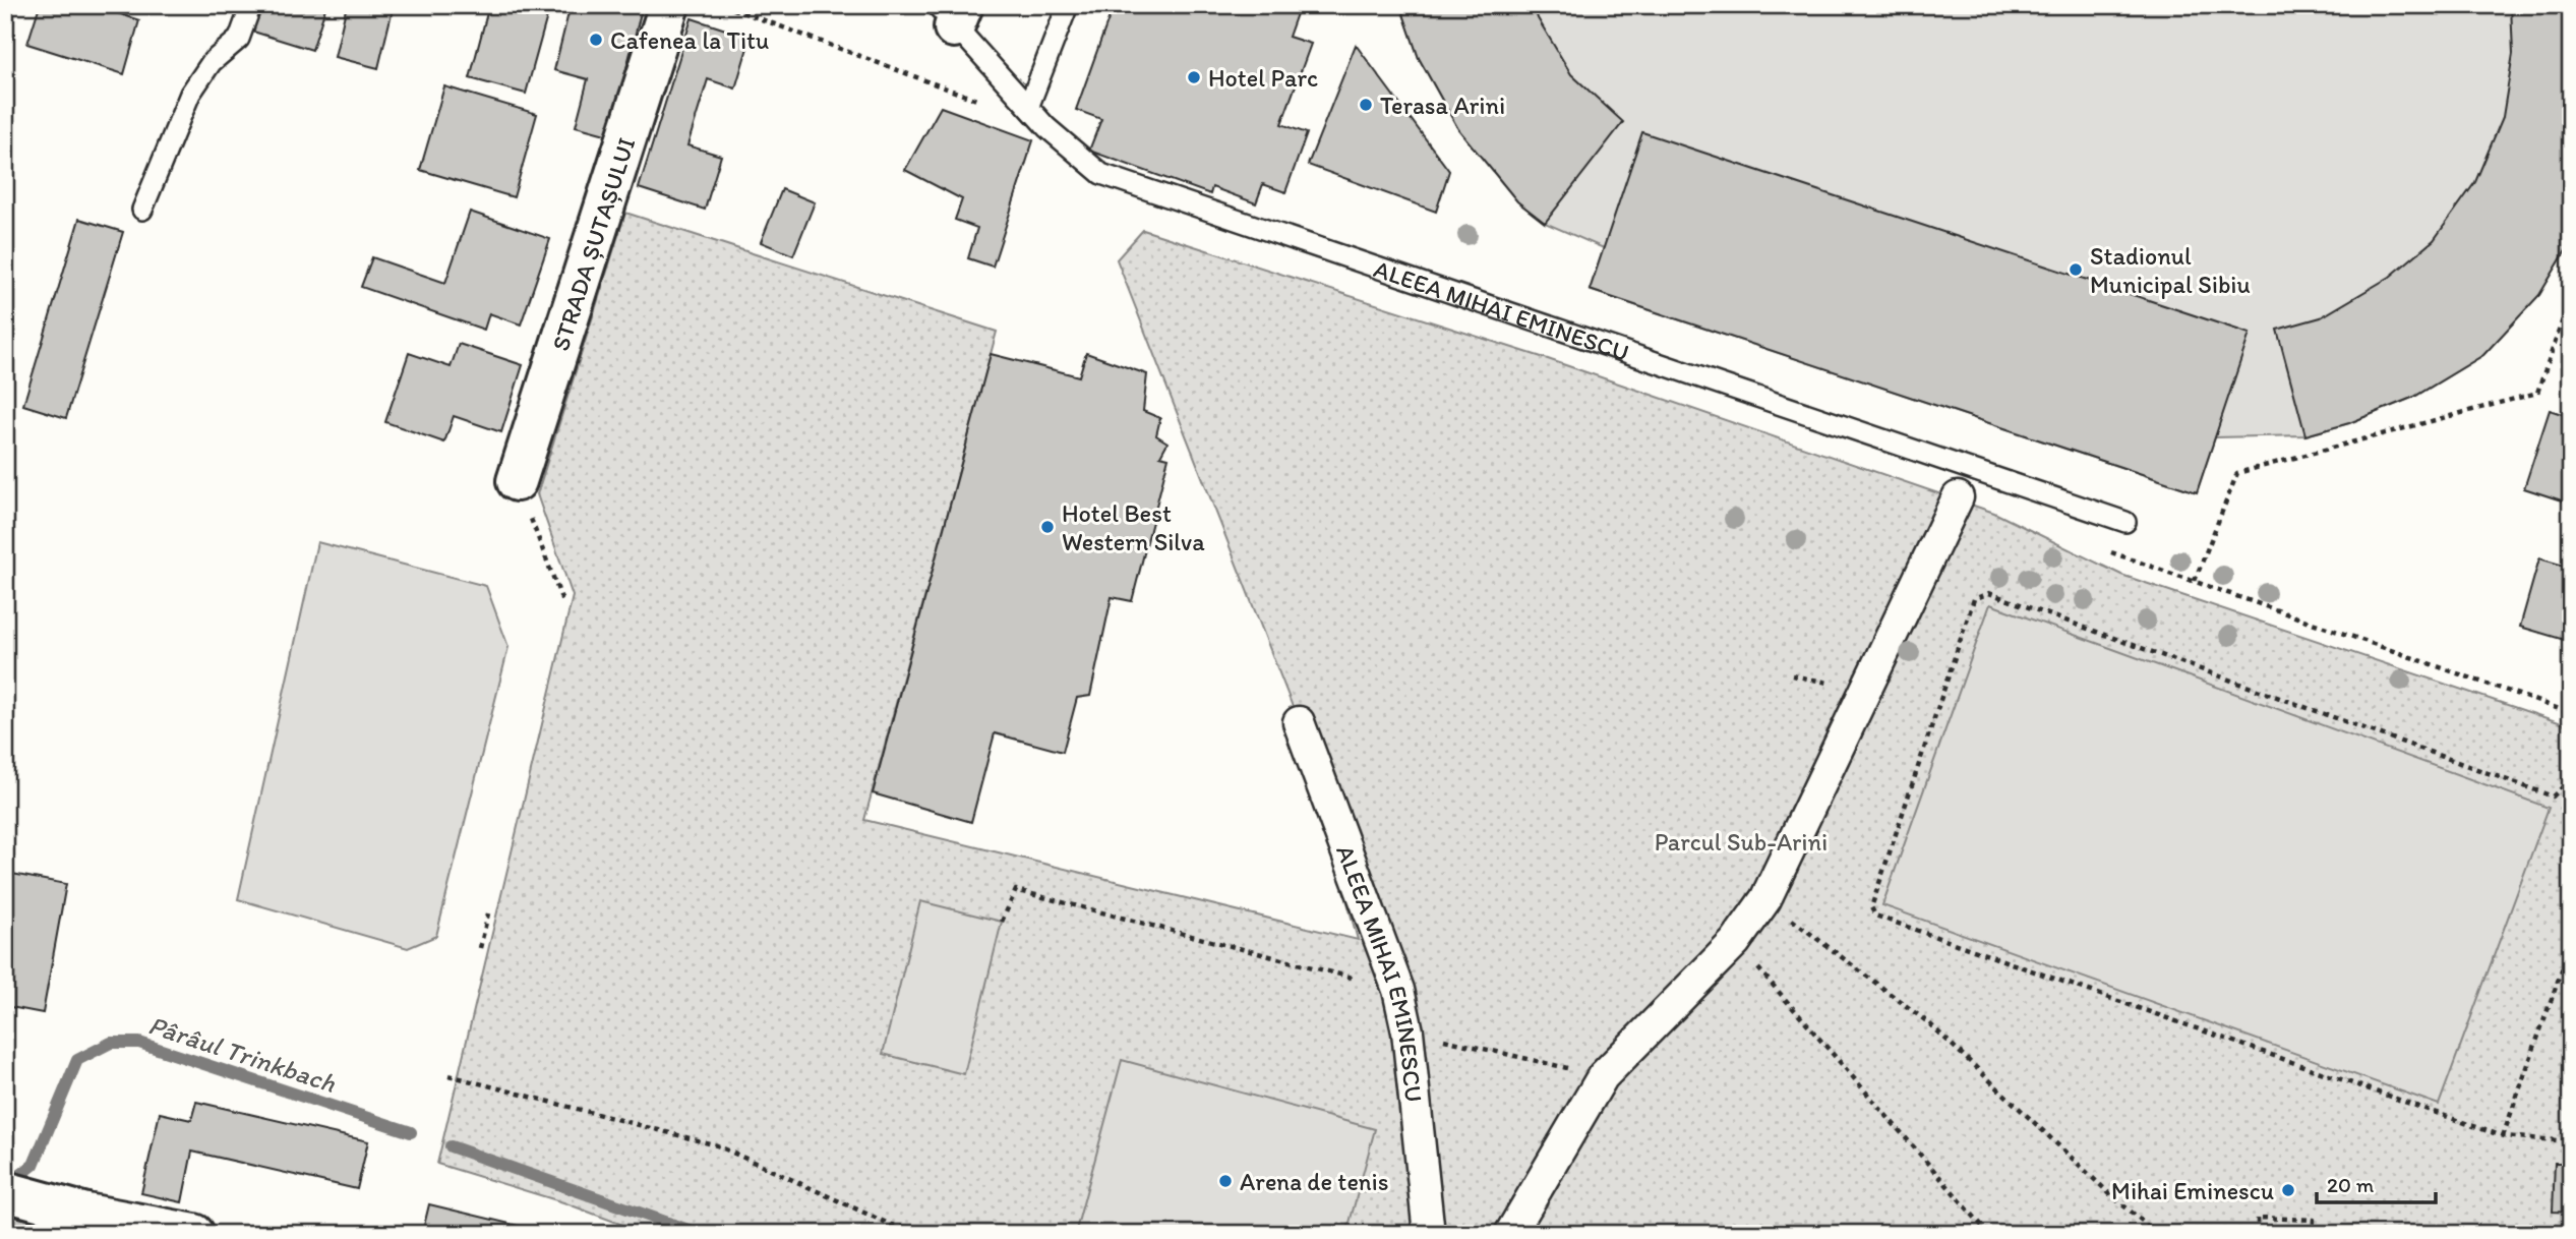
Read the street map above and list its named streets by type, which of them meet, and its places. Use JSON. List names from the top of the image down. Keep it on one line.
{"streets":{"street":["STRADA ȘUTAȘULUI","ALEEA MIHAI EMINESCU"]},"water":["Pârâul Trinkbach"],"parks":["Parcul Sub-Arini"],"places":["Cafenea la Titu","Hotel Parc","Terasa Arini","Stadionul Municipal Sibiu","Hotel Best Western Silva","Arena de tenis","Mihai Eminescu"],"scale_bar":"20 m"}
